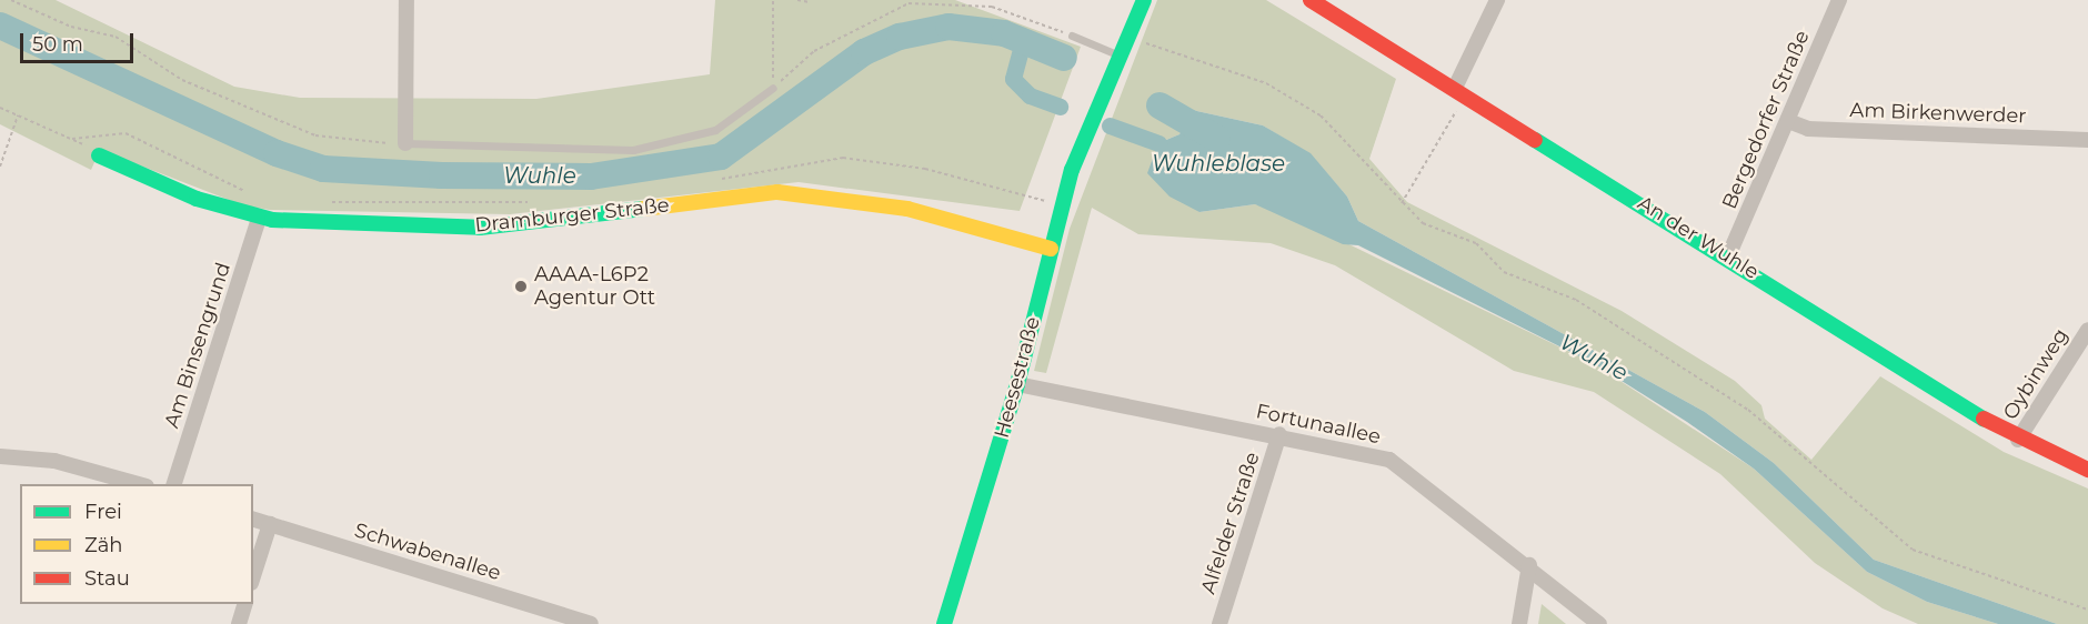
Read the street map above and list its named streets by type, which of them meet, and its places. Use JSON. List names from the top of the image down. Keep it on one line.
{"streets":{"street":["Am Birkenwerder","Bergedorfer Straße","Dramburger Straße","An der Wuhle","Am Binsengrund","Oybinweg","Heesestraße","Fortunaallee","Alfelder Straße","Schwabenallee"]},"crossings":[["Am Birkenwerder","Bergedorfer Straße"],["Bergedorfer Straße","An der Wuhle"],["Dramburger Straße","Am Binsengrund"],["Dramburger Straße","Heesestraße"],["An der Wuhle","Oybinweg"],["Heesestraße","Fortunaallee"],["Fortunaallee","Alfelder Straße"]],"water":["Wuhleblase","Wuhle"],"places":["AAAA-L6P2 Agentur Ott"],"legend":["Frei","Zäh","Stau"],"scale_bar":"50 m"}
